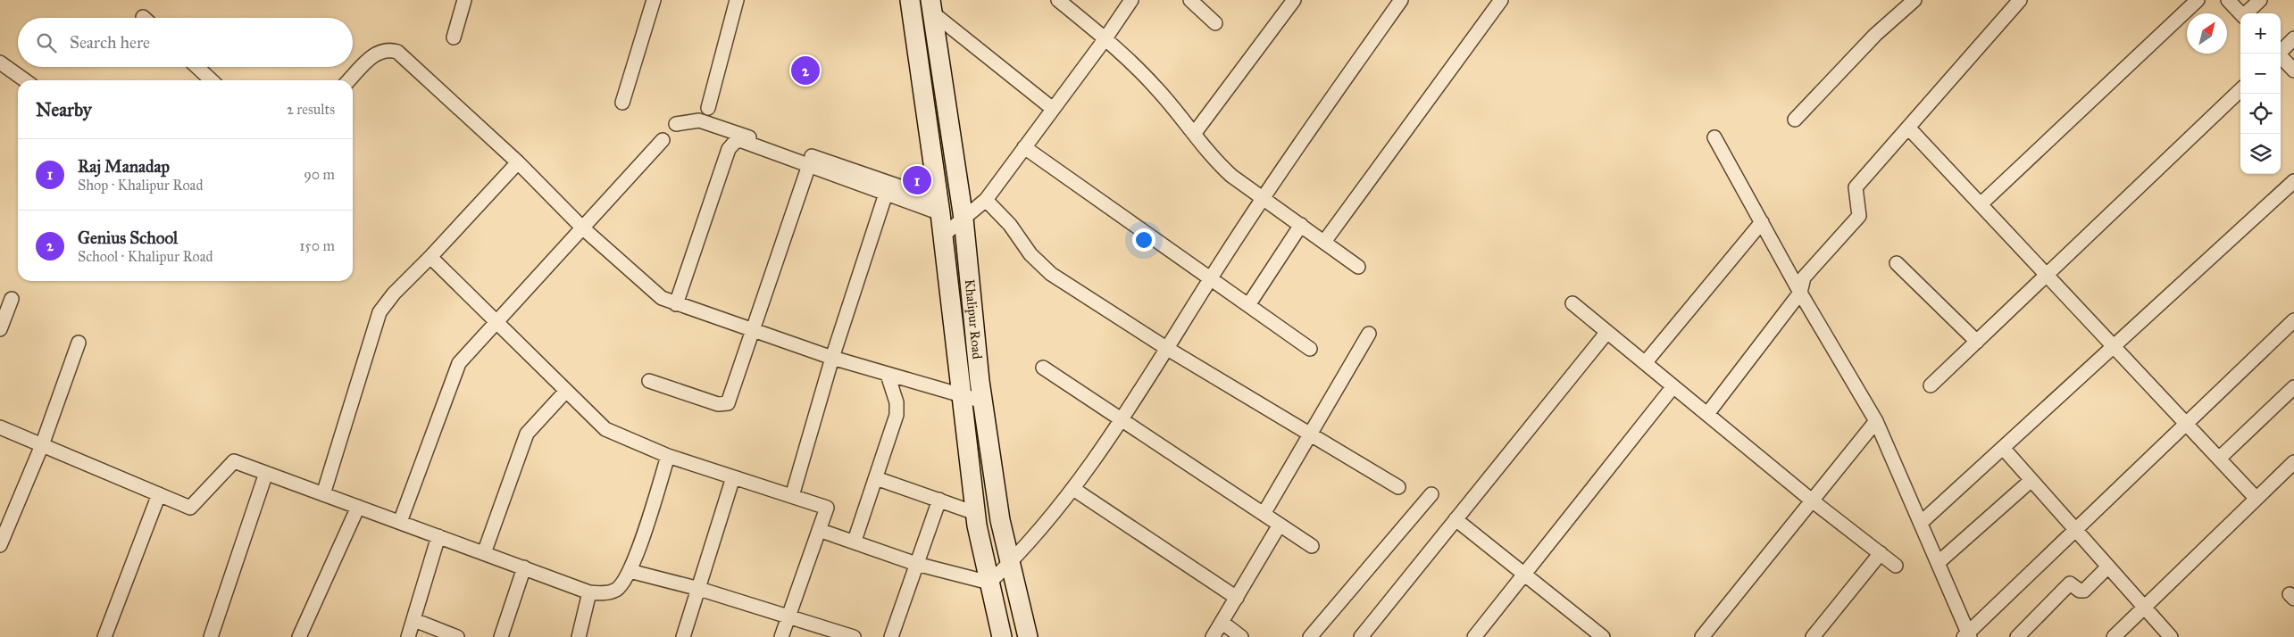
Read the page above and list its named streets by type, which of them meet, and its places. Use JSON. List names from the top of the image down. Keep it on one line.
{"streets":{"street":["Khalipur Road"]},"north":"top right","page":{"map_buttons":["+","−"],"search":"Search here","pins":["2","1"],"heading":["Nearby","2 results"],"list":[{"mark":"1","name":"Raj Manadap","note":"Shop · Khalipur Road","value":"90 m"},{"mark":"2","name":"Genius School","note":"School · Khalipur Road","value":"150 m"}]}}
